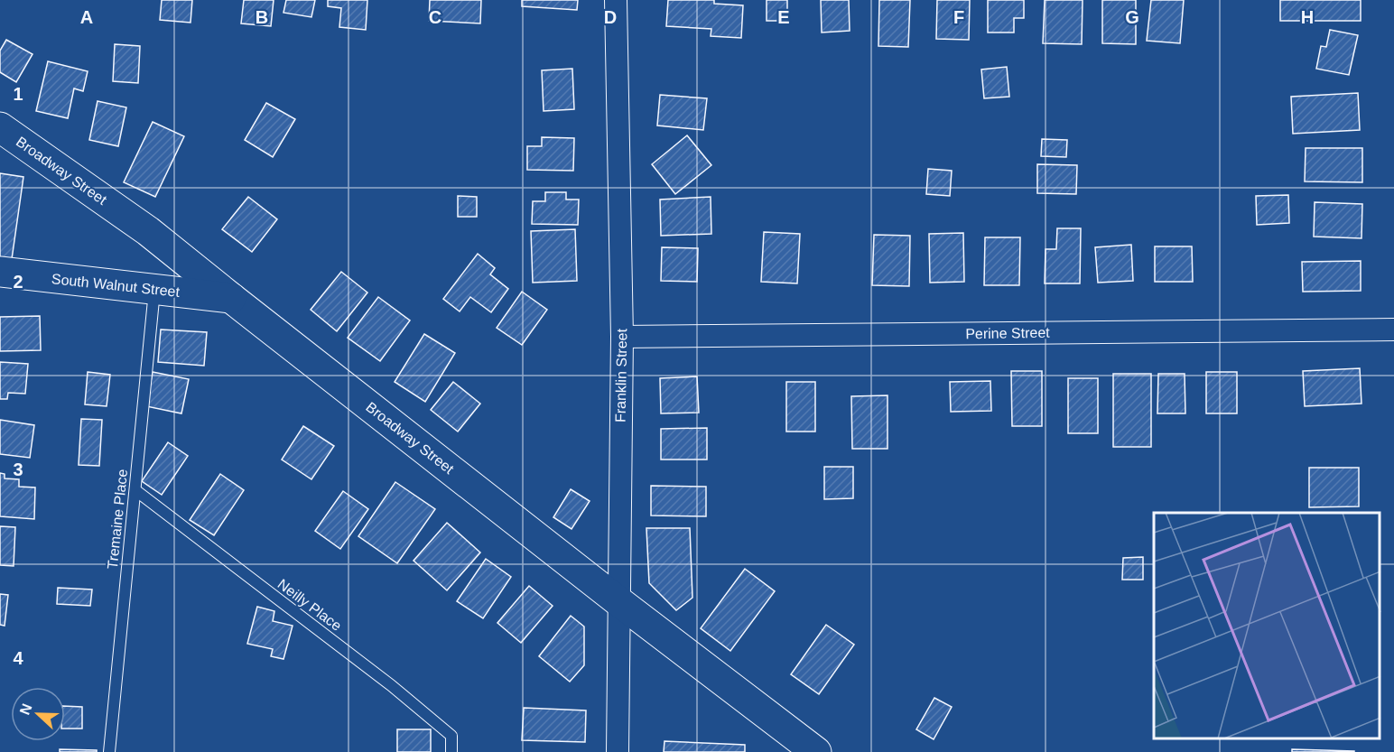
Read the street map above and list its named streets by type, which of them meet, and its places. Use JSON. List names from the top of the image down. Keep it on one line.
{"streets":{"street":["Broadway Street","South Walnut Street","Perine Street","Franklin Street"],"lane":["Tremaine Place","Neilly Place"]},"crossings":[["Broadway Street","South Walnut Street"],["Broadway Street","Franklin Street"],["South Walnut Street","Tremaine Place"],["Perine Street","Franklin Street"],["Tremaine Place","Neilly Place"]],"north":"left","grid":{"columns":["A","B","C","D","E","F","G","H"],"rows":["1","2","3","4"]}}
